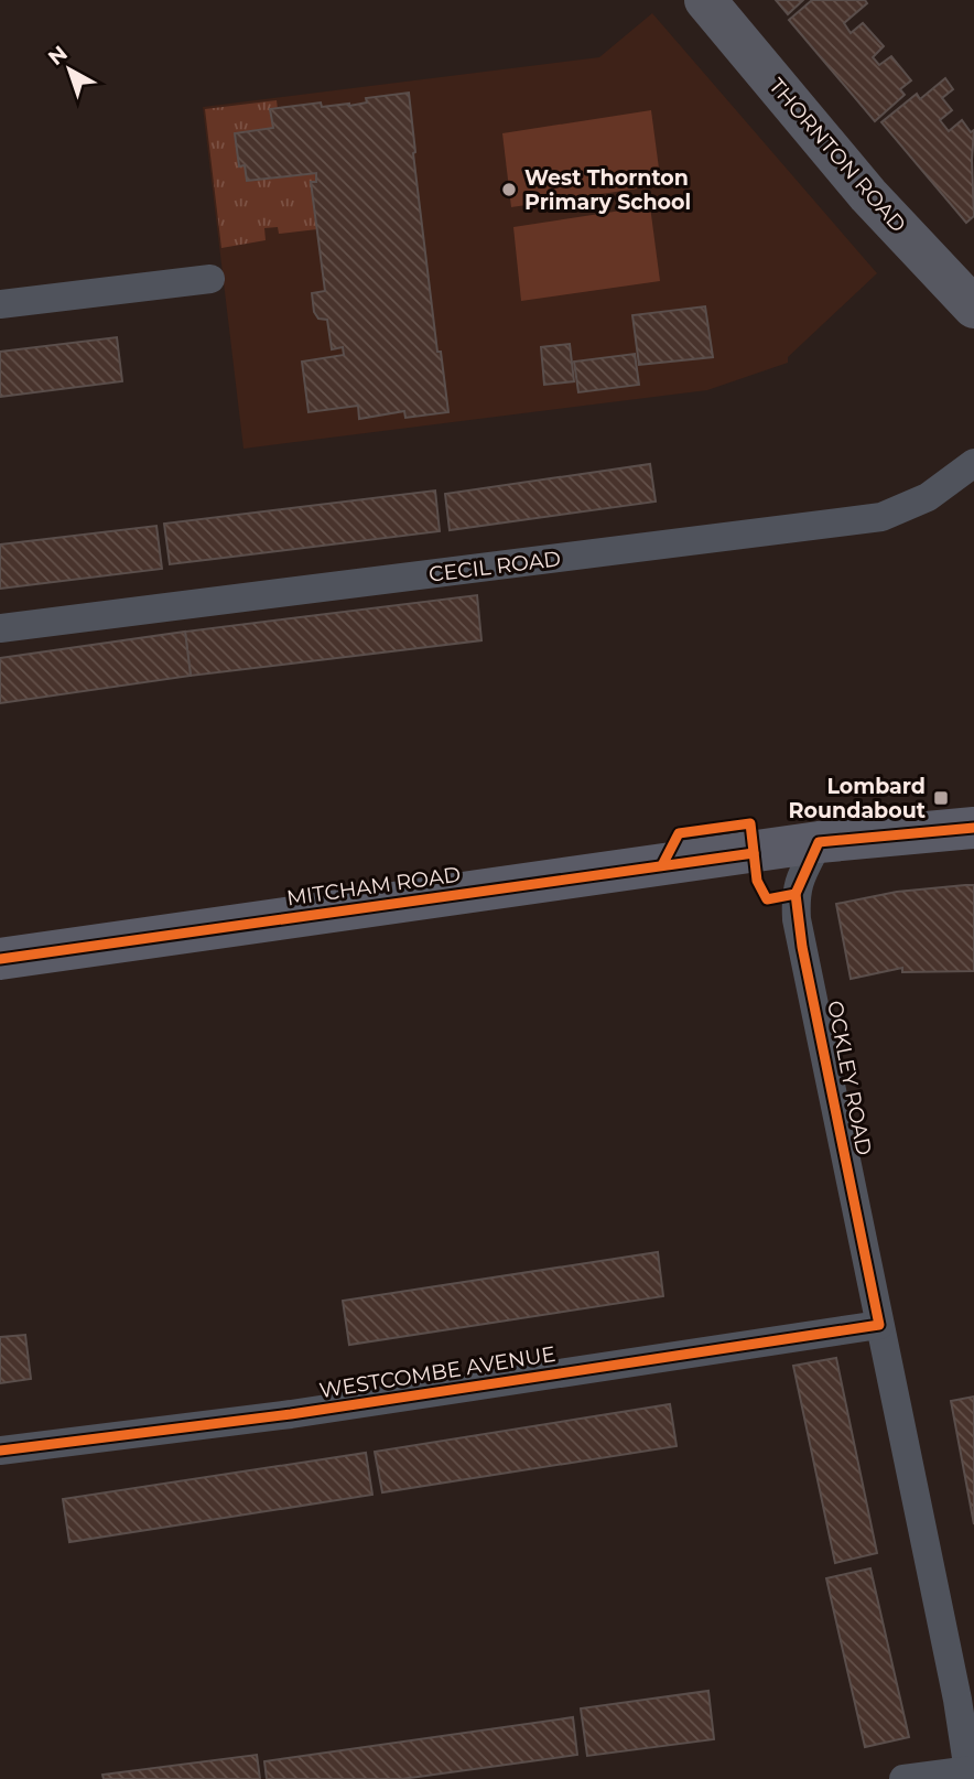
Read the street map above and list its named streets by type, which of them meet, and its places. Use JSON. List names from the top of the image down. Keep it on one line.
{"streets":{"highway":["THORNTON ROAD"],"main road":["MITCHAM ROAD"],"street":["CECIL ROAD","OCKLEY ROAD","WESTCOMBE AVENUE"]},"crossings":[["MITCHAM ROAD","OCKLEY ROAD"],["OCKLEY ROAD","WESTCOMBE AVENUE"]],"places":{"other":["West Thornton Primary School"],"transit":["Lombard Roundabout"]},"north":"top left"}
